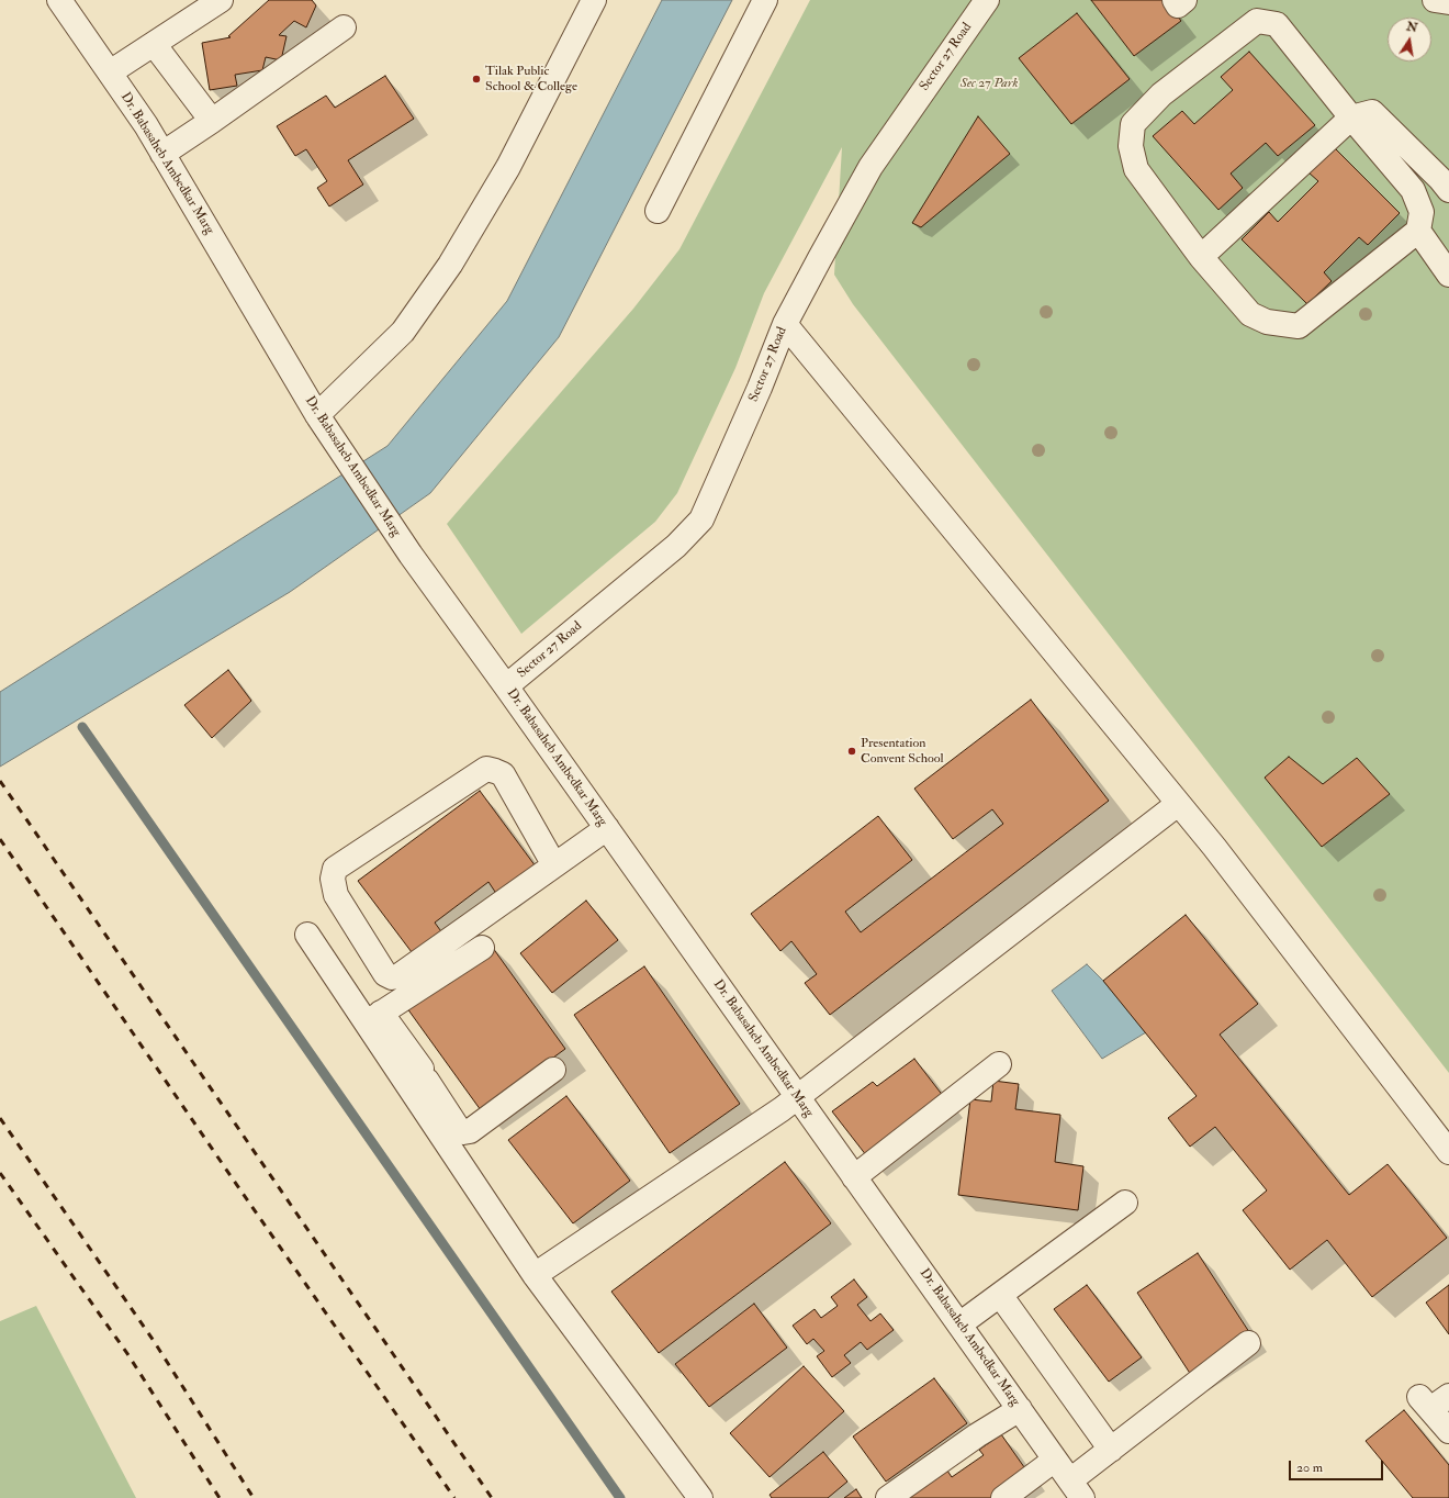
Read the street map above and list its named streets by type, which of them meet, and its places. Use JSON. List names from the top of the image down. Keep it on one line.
{"streets":{"street":["Sector 27 Road","Dr. Babasaheb Ambedkar Marg"]},"crossings":[["Sector 27 Road","Dr. Babasaheb Ambedkar Marg"]],"parks":["Sec 27 Park"],"places":["Tilak Public School & College","Presentation Convent School"],"scale_bar":"20 m","north":"top"}
